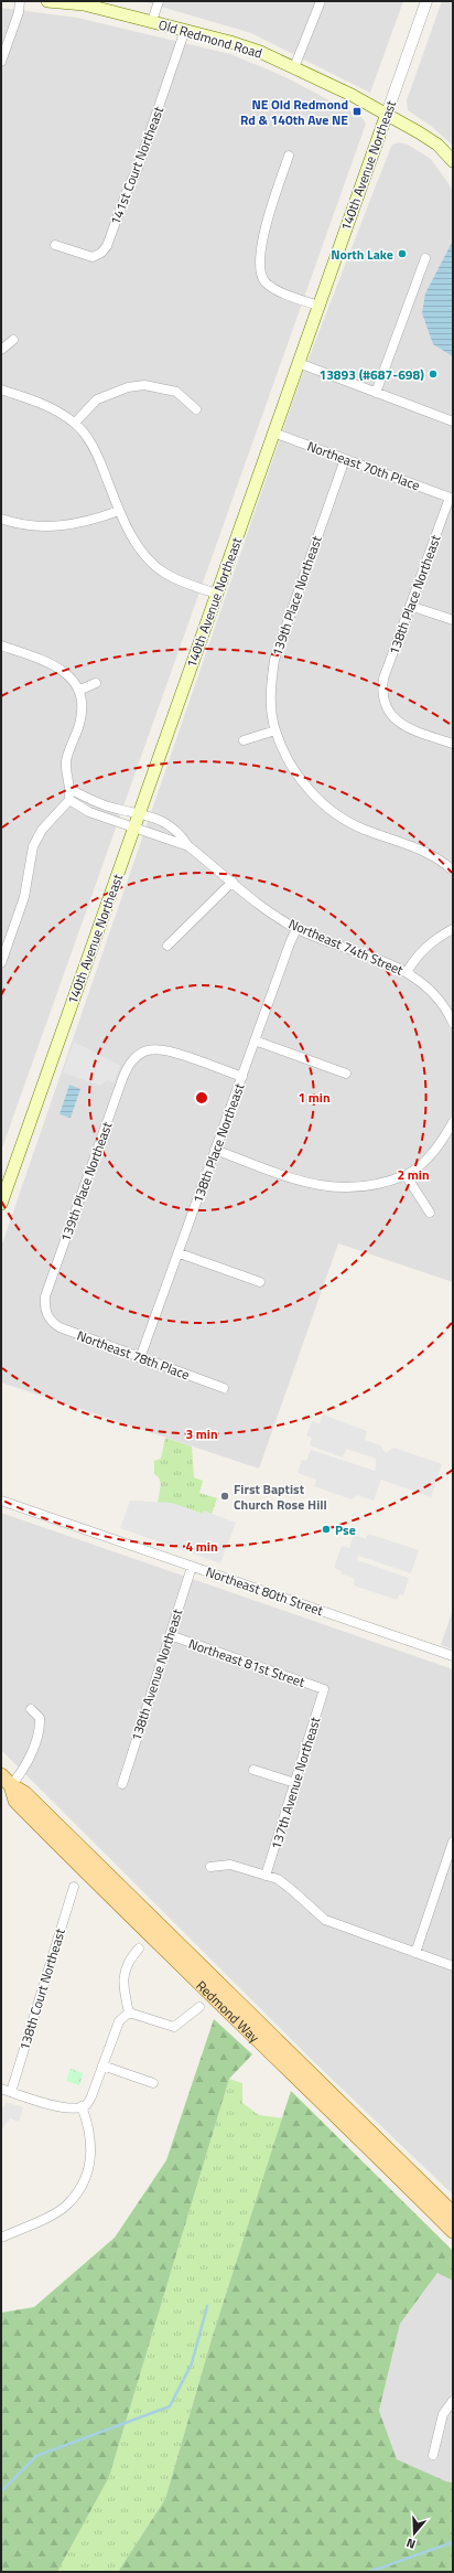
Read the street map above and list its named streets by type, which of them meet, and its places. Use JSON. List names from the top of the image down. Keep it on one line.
{"streets":{"main road":["Old Redmond Road","140th Avenue Northeast","Redmond Way"],"street":["141st Court Northeast","Northeast 70th Place","138th Place Northeast","139th Place Northeast","Northeast 74th Street","Northeast 78th Place","Northeast 80th Street","Northeast 81st Street","138th Avenue Northeast","137th Avenue Northeast","138th Court Northeast"]},"crossings":[["Old Redmond Road","141st Court Northeast"],["Old Redmond Road","140th Avenue Northeast"],["140th Avenue Northeast","Northeast 70th Place"],["140th Avenue Northeast","Northeast 74th Street"],["Northeast 70th Place","138th Place Northeast"],["Northeast 70th Place","139th Place Northeast"],["138th Place Northeast","139th Place Northeast"],["138th Place Northeast","Northeast 74th Street"],["138th Place Northeast","Northeast 78th Place"],["139th Place Northeast","Northeast 78th Place"],["Northeast 80th Street","138th Avenue Northeast"],["Northeast 81st Street","138th Avenue Northeast"],["Northeast 81st Street","137th Avenue Northeast"]],"places":{"transit":["NE Old Redmond Rd & 140th Ave NE"],"other":["North Lake","13893 (#687-698)","First Baptist Church Rose Hill","Pse"]},"north":"bottom","rings":["1 min","2 min","3 min","4 min"]}
